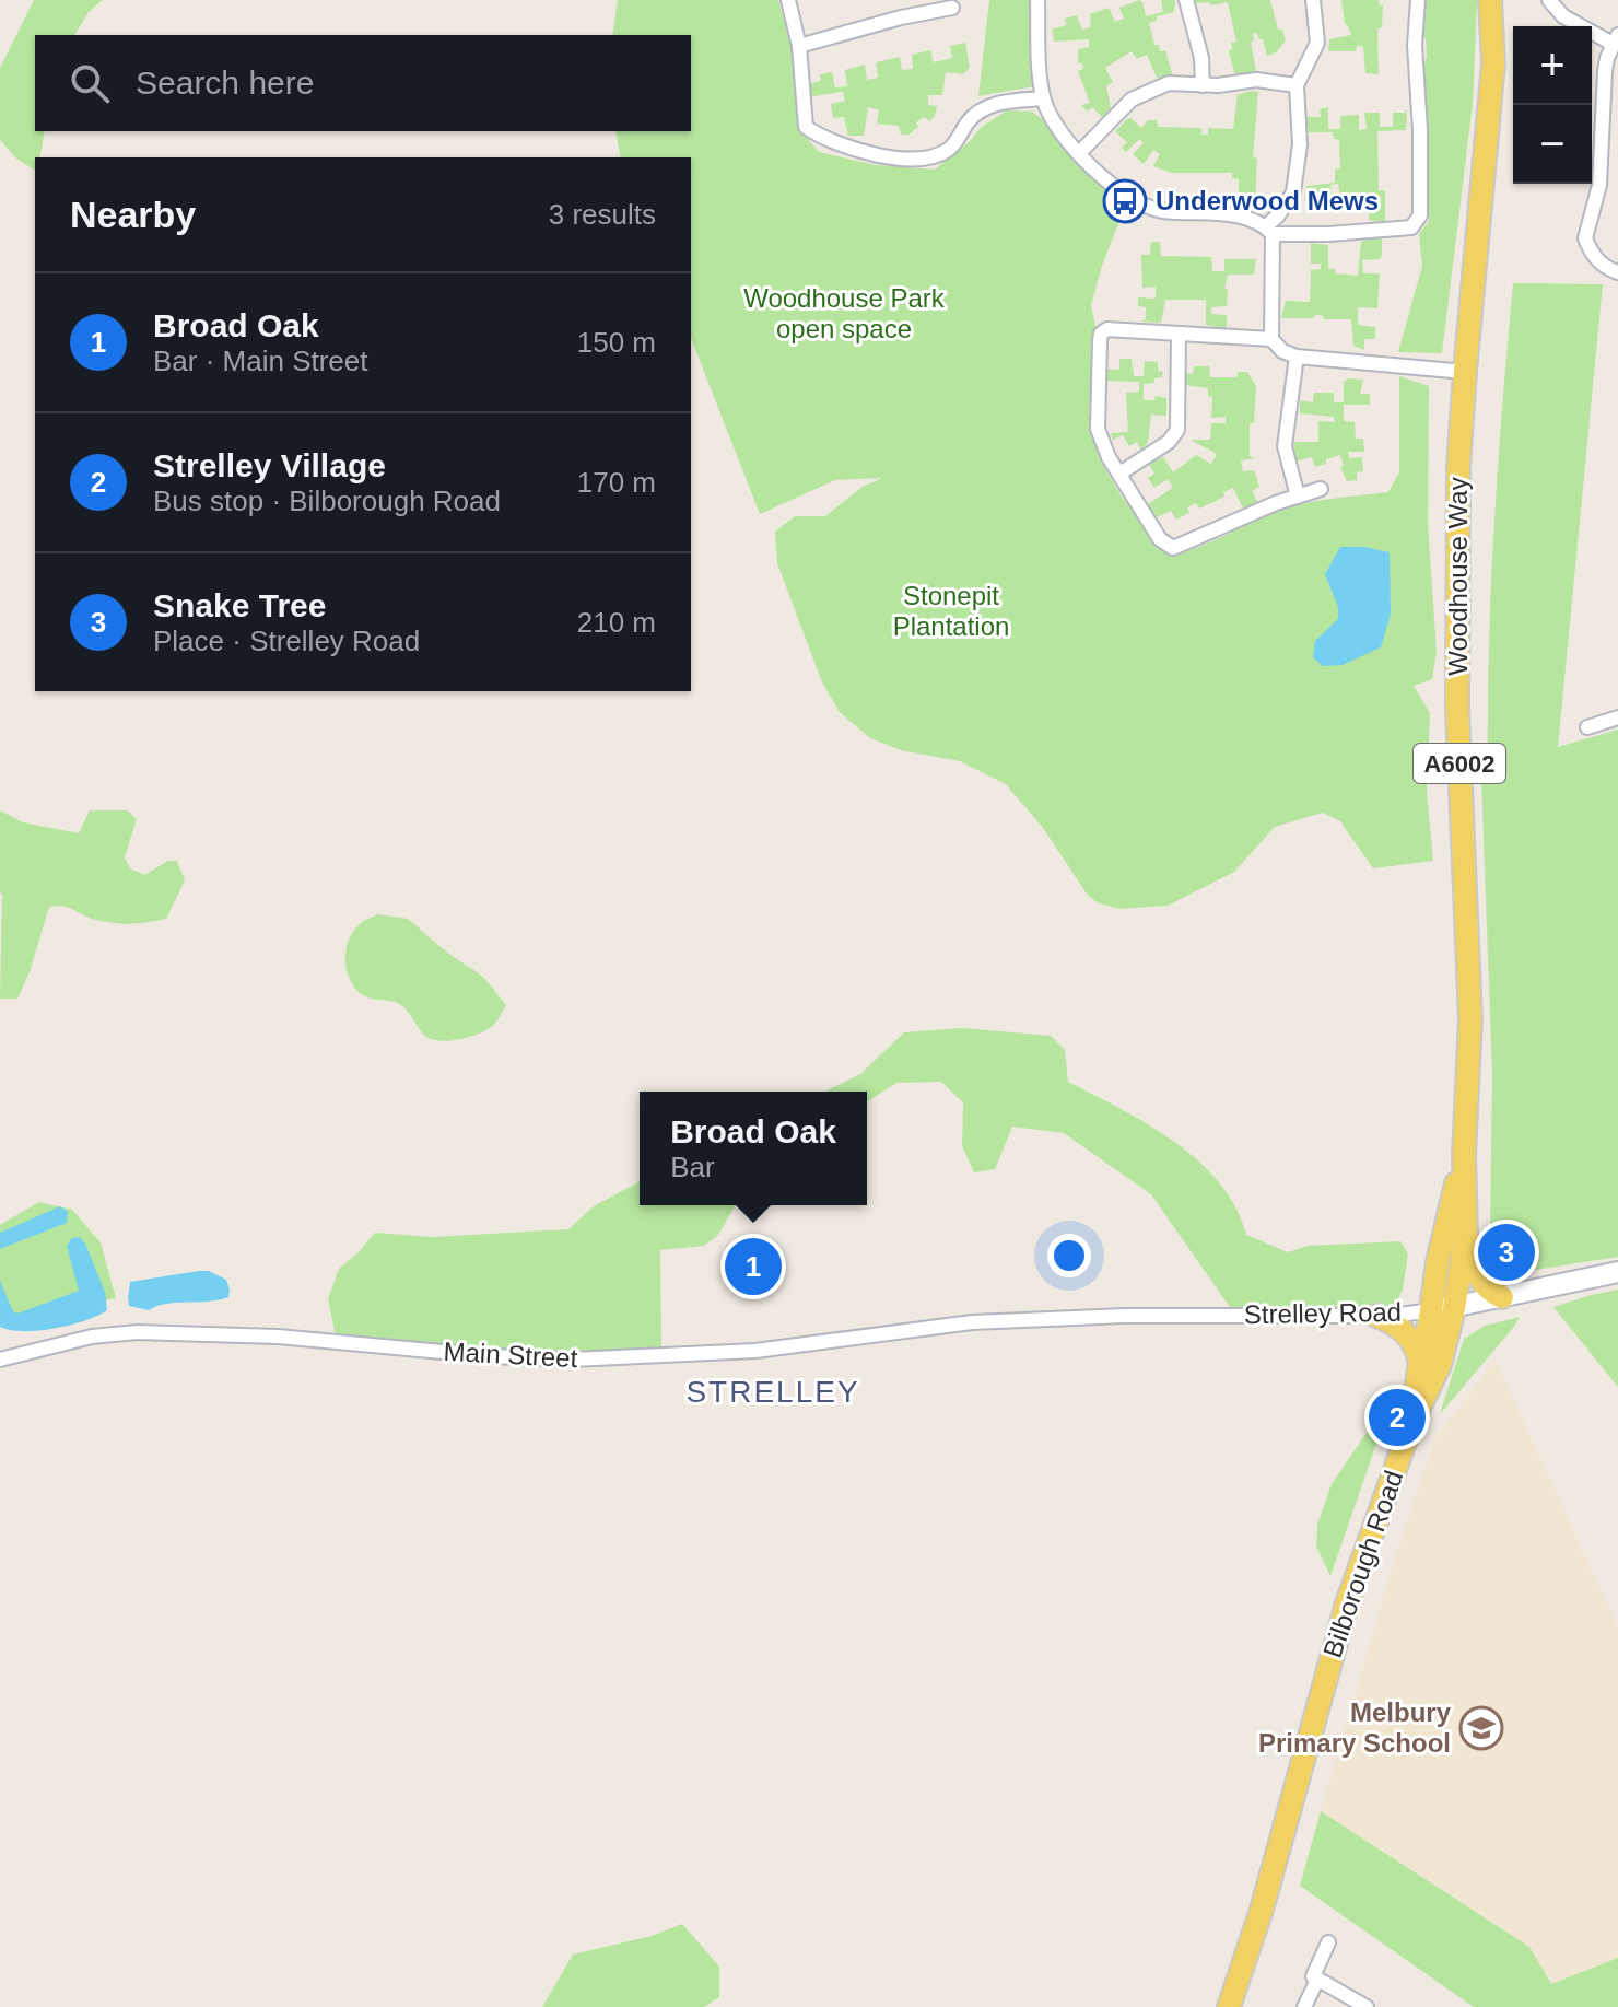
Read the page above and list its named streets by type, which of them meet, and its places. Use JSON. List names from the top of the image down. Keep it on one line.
{"streets":{"main road":["Woodhouse Way","A6002","Strelley Road","Bilborough Road"],"street":["Main Street"]},"crossings":[["Woodhouse Way","A6002"],["Woodhouse Way","Strelley Road"],["Woodhouse Way","Bilborough Road"],["A6002","Strelley Road"],["Strelley Road","Main Street"],["Strelley Road","Bilborough Road"]],"districts":["STRELLEY"],"parks":["Woodhouse Park open space","Stonepit Plantation"],"places":{"bus stop":["Underwood Mews"],"school or university":["Melbury Primary School"]},"page":{"map_buttons":["+","−"],"search":"Search here","heading":["Nearby","3 results"],"list":[{"mark":"1","name":"Broad Oak","note":"Bar · Main Street","value":"150 m"},{"mark":"2","name":"Strelley Village","note":"Bus stop · Bilborough Road","value":"170 m"},{"mark":"3","name":"Snake Tree","note":"Place · Strelley Road","value":"210 m"}],"popup":["Broad Oak","Bar"],"pins":["3","1","2"]}}
